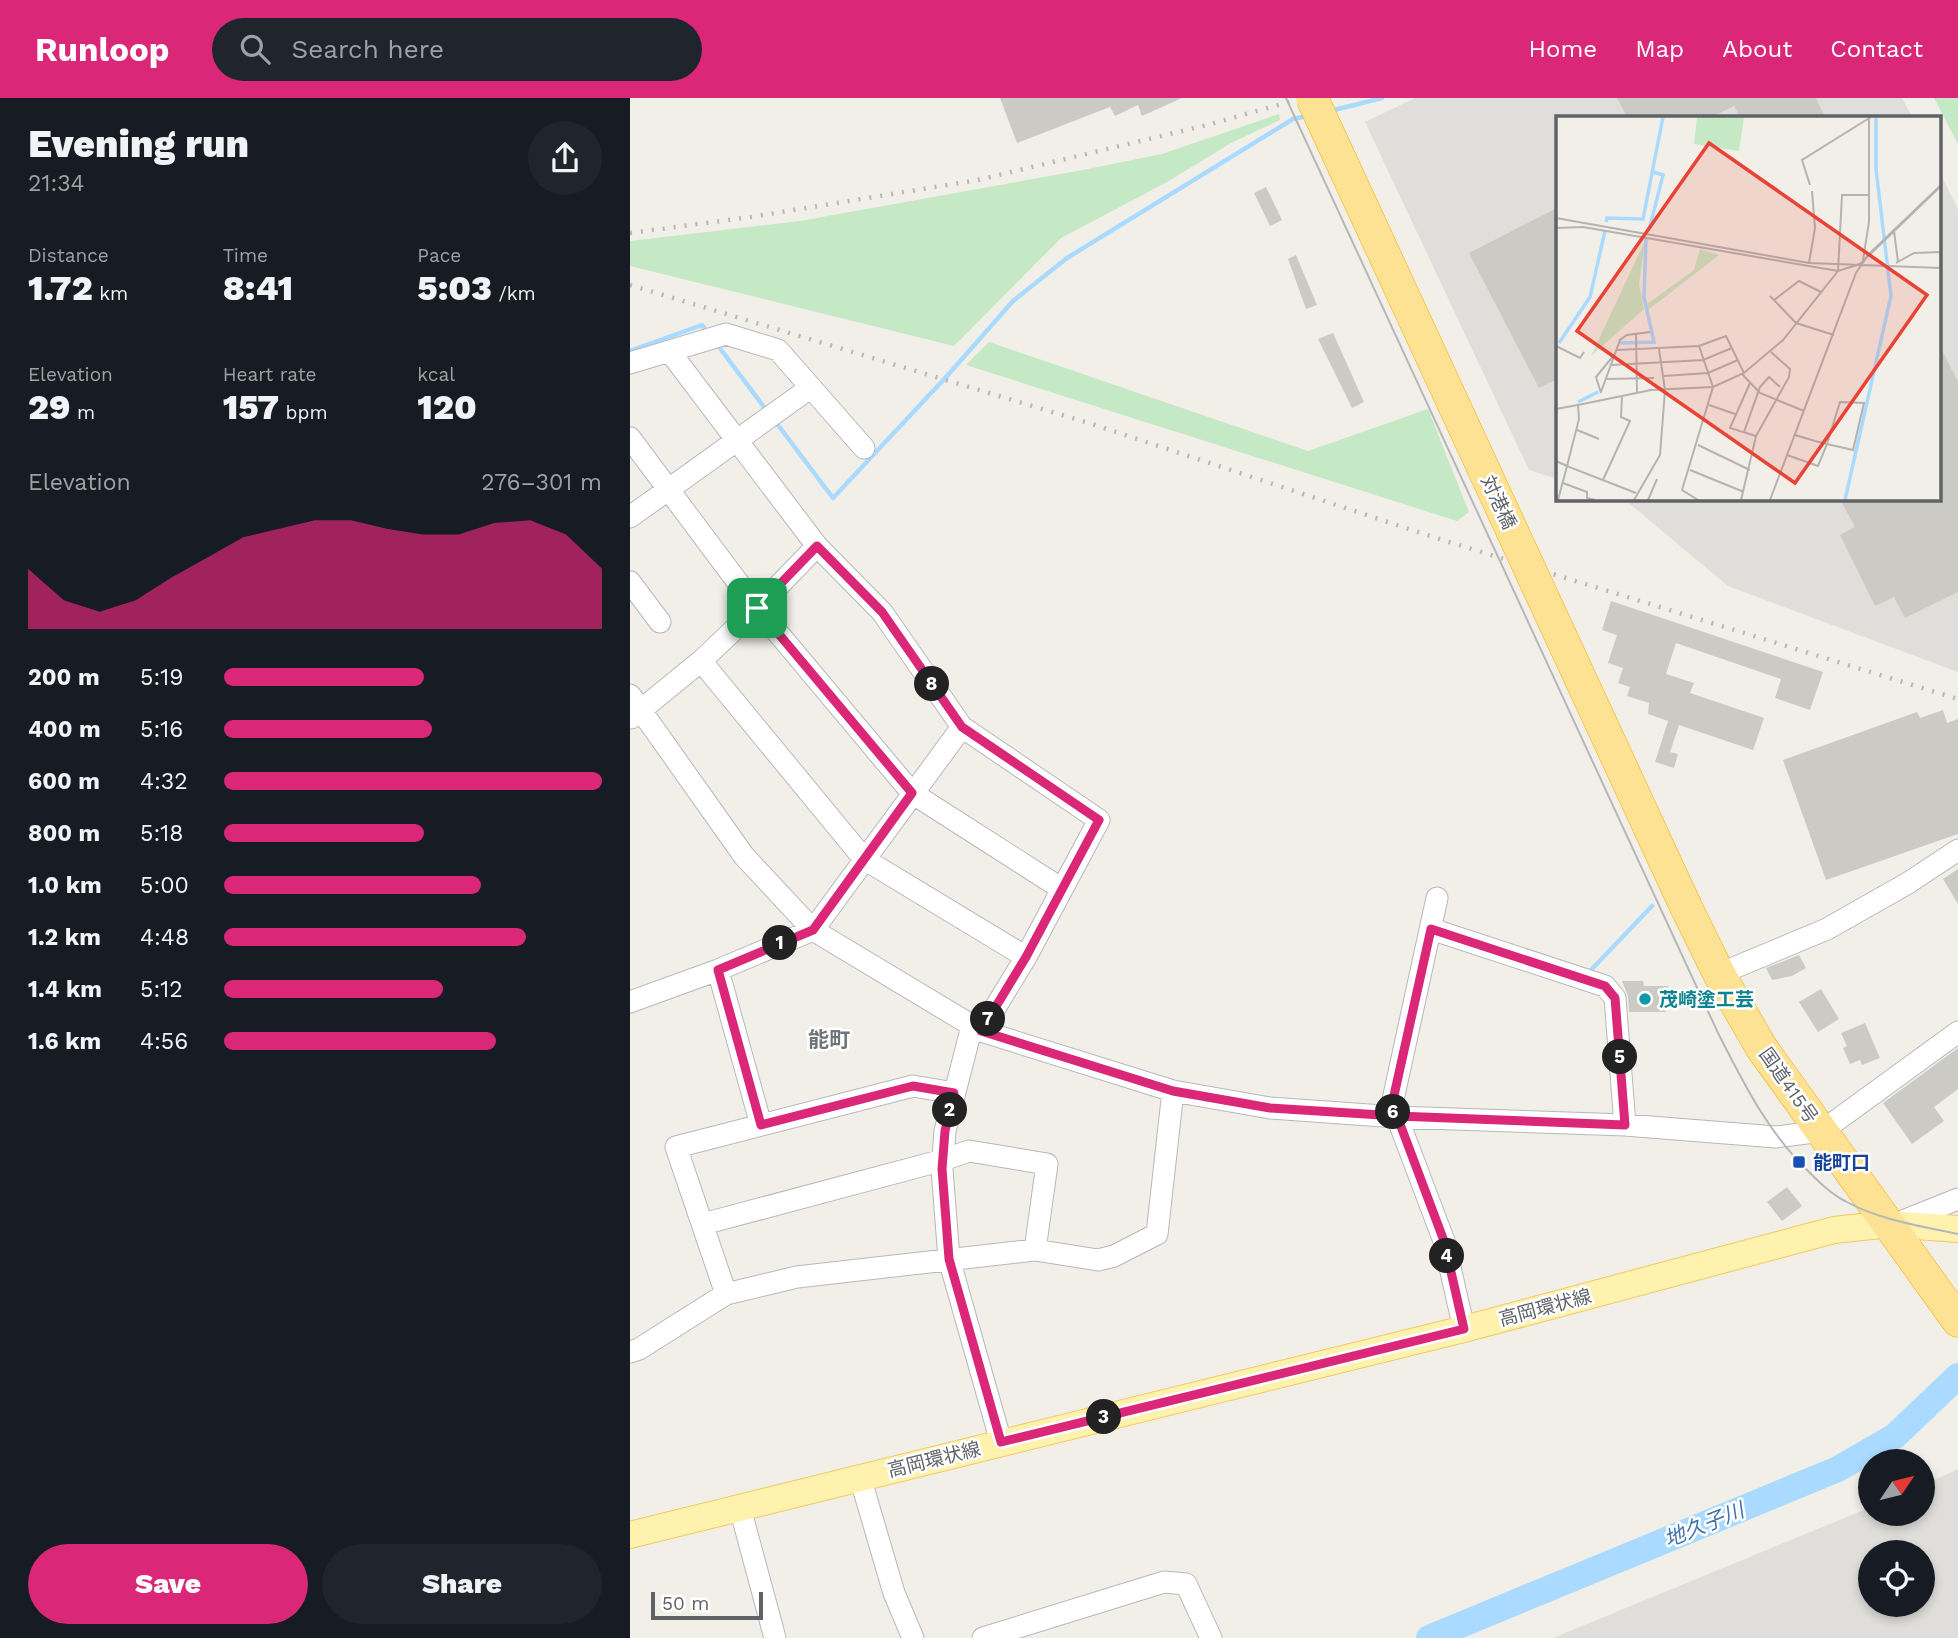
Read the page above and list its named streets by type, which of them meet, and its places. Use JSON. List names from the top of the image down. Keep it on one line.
{"streets":{"highway":["対港橋","国道415号"],"main road":["高岡環状線"]},"crossings":[["対港橋","国道415号"],["国道415号","高岡環状線"]],"districts":["能町"],"water":["地久子川"],"places":{"other":["茂崎塗工芸"],"transit":["能町口"]},"scale_bar":"50 m","north":"top right","page":{"header":"Runloop","search":"Search here","nav":["Home","Map","About","Contact"],"heading":["Evening run","21:34"],"stats":[["Distance","1.72 km"],["Time","8:41"],["Pace","5:03 /km"],["Elevation","29 m"],["Heart rate","157 bpm"],["kcal","120"]],"chart":["Elevation","276–301 m"],"list":[{"name":"200 m","note":"5:19"},{"name":"400 m","note":"5:16"},{"name":"600 m","note":"4:32"},{"name":"800 m","note":"5:18"},{"name":"1.0 km","note":"5:00"},{"name":"1.2 km","note":"4:48"},{"name":"1.4 km","note":"5:12"},{"name":"1.6 km","note":"4:56"}],"pins":["8","1","7","5","2","6","4","3"],"buttons":["Save","Share"],"scale":"50 m"}}
